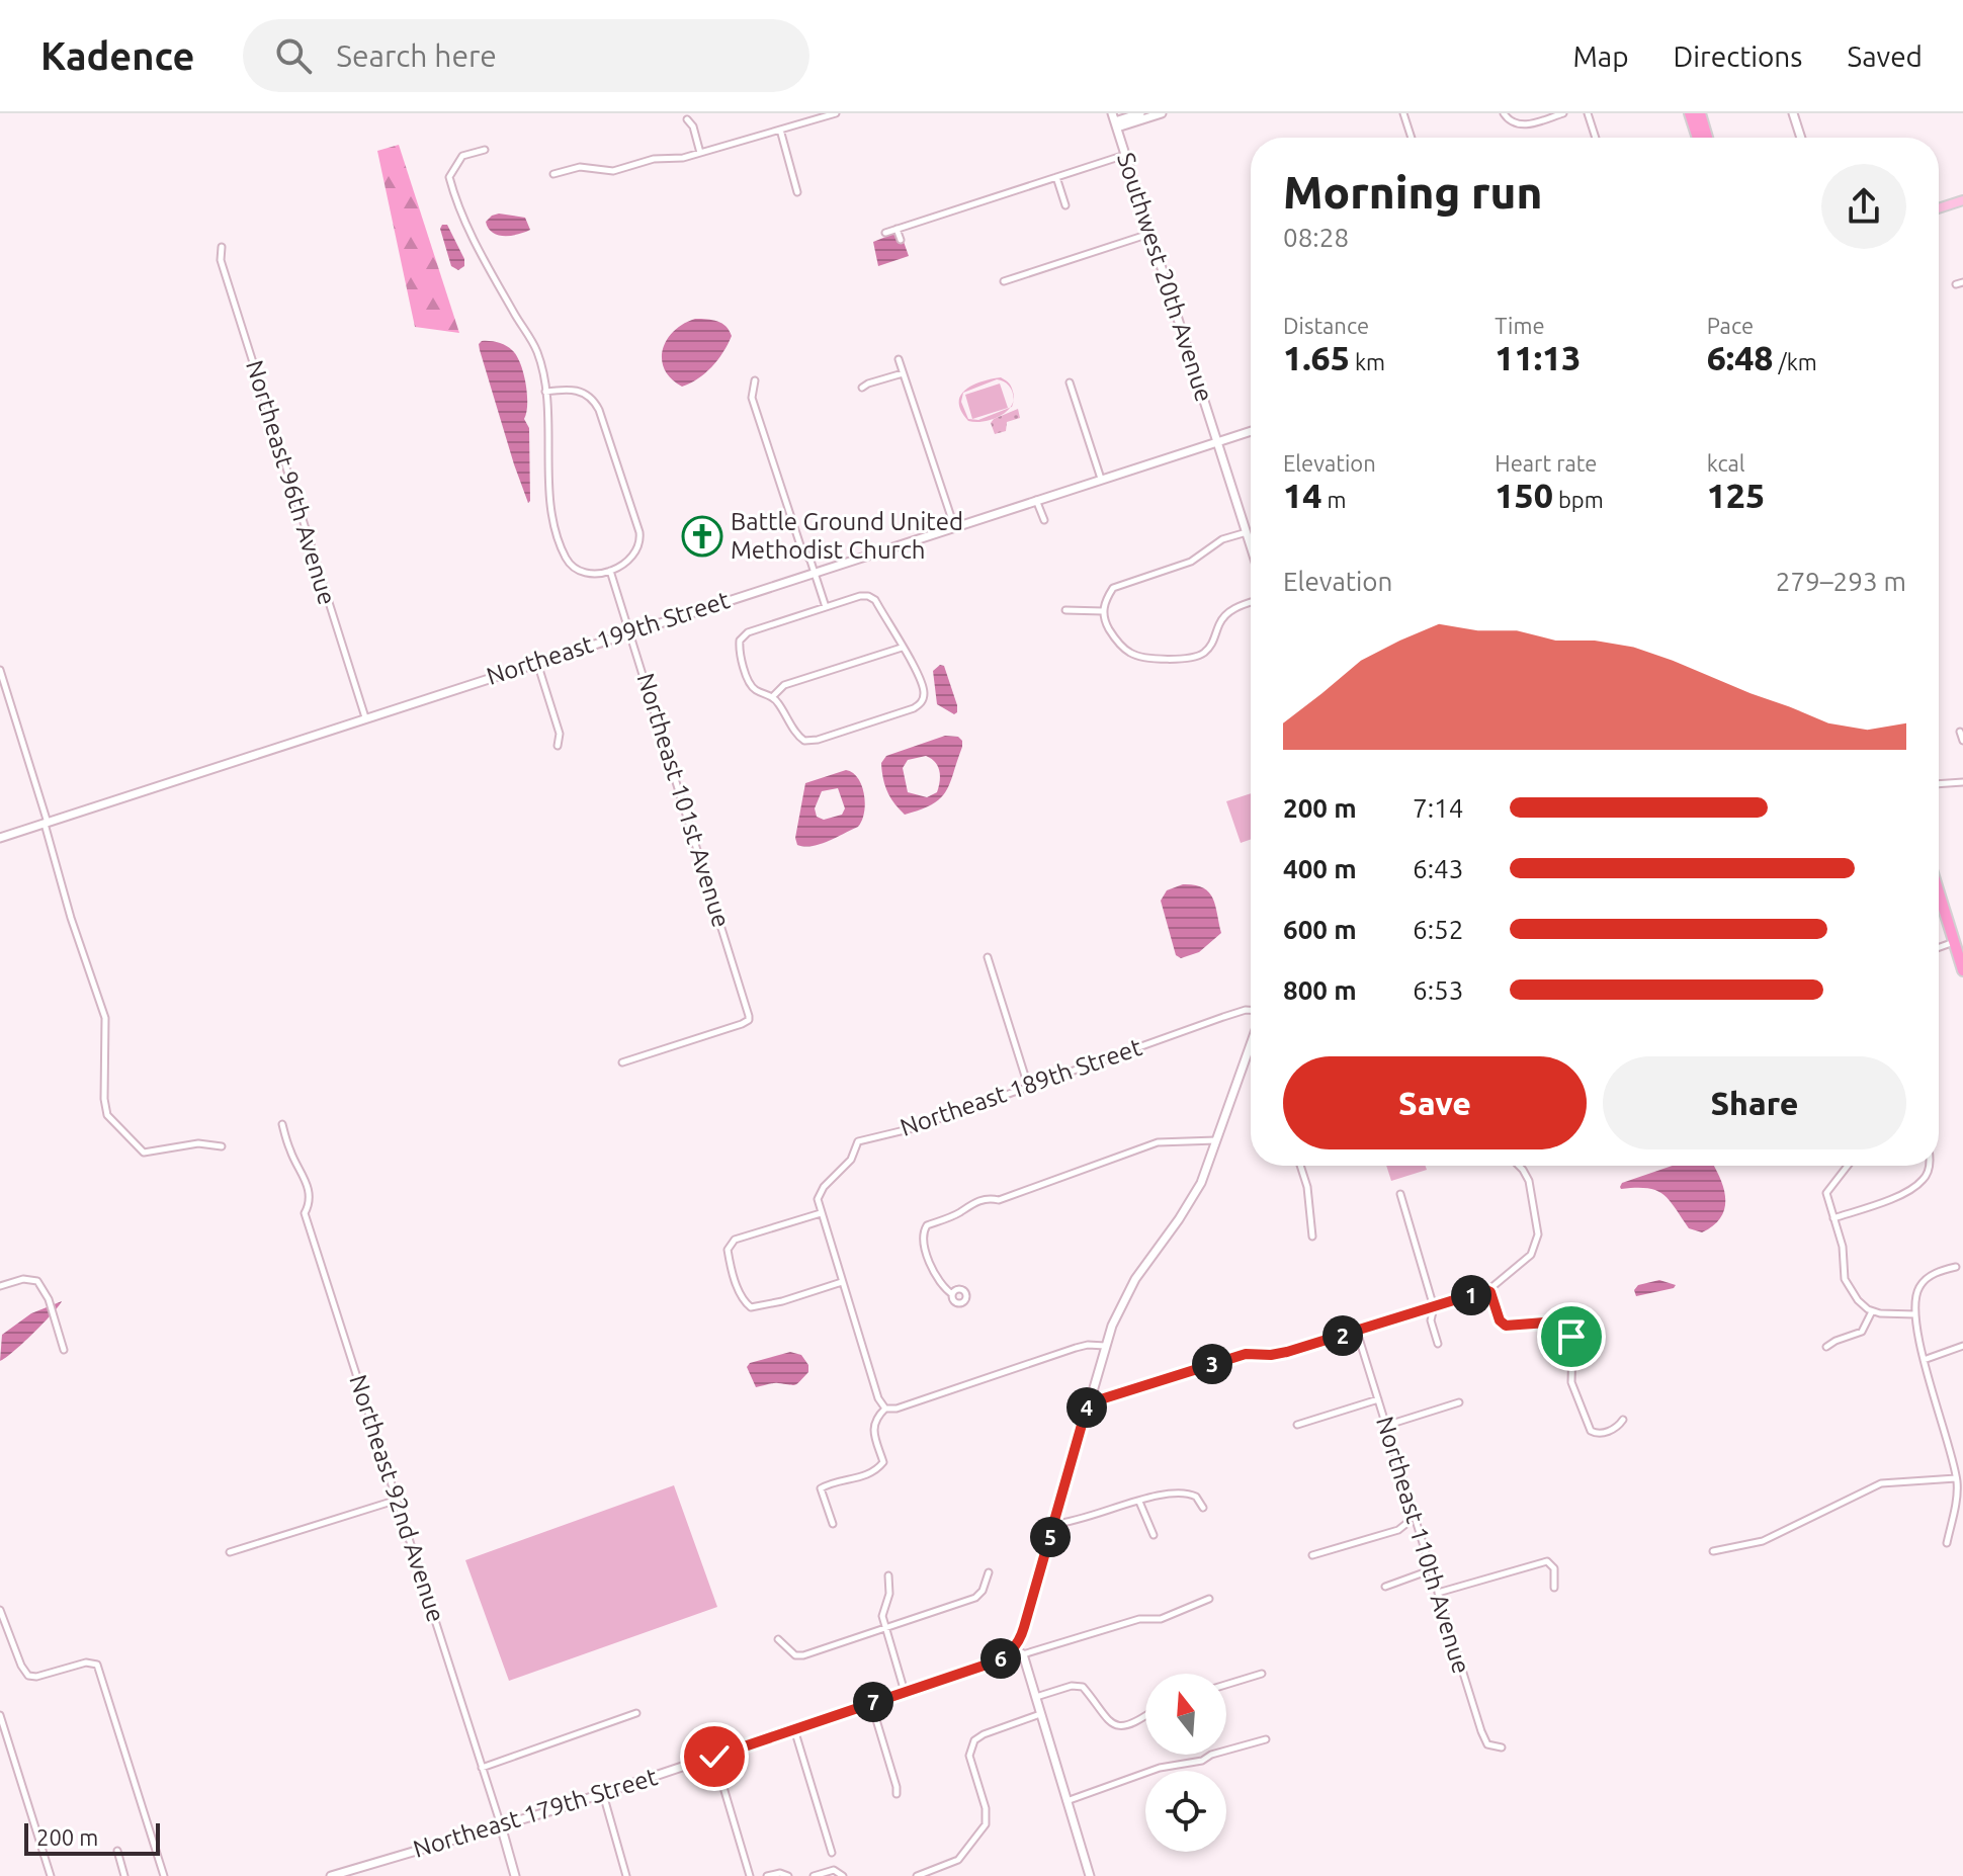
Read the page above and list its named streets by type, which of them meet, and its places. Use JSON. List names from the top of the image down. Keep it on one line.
{"streets":{"street":["Southwest 20th Avenue","Northeast 96th Avenue","Northeast 199th Street","Northeast 101st Avenue","Northeast 189th Street","Northeast 92nd Avenue","Northeast 110th Avenue","Northeast 179th Street"]},"crossings":[["Southwest 20th Avenue","Northeast 199th Street"],["Northeast 96th Avenue","Northeast 199th Street"],["Northeast 199th Street","Northeast 101st Avenue"],["Northeast 92nd Avenue","Northeast 179th Street"]],"places":{"church":["Battle Ground United Methodist Church"]},"scale_bar":"200 m","north":"top","page":{"header":"Kadence","search":"Search here","nav":["Map","Directions","Saved"],"heading":["Morning run","08:28"],"stats":[["Distance","1.65 km"],["Time","11:13"],["Pace","6:48 /km"],["Elevation","14 m"],["Heart rate","150 bpm"],["kcal","125"]],"chart":["Elevation","279–293 m"],"list":[{"name":"200 m","note":"7:14"},{"name":"400 m","note":"6:43"},{"name":"600 m","note":"6:52"},{"name":"800 m","note":"6:53"}],"buttons":["Save","Share"],"pins":["1","2","3","4","5","6","7"],"scale":"200 m"}}
